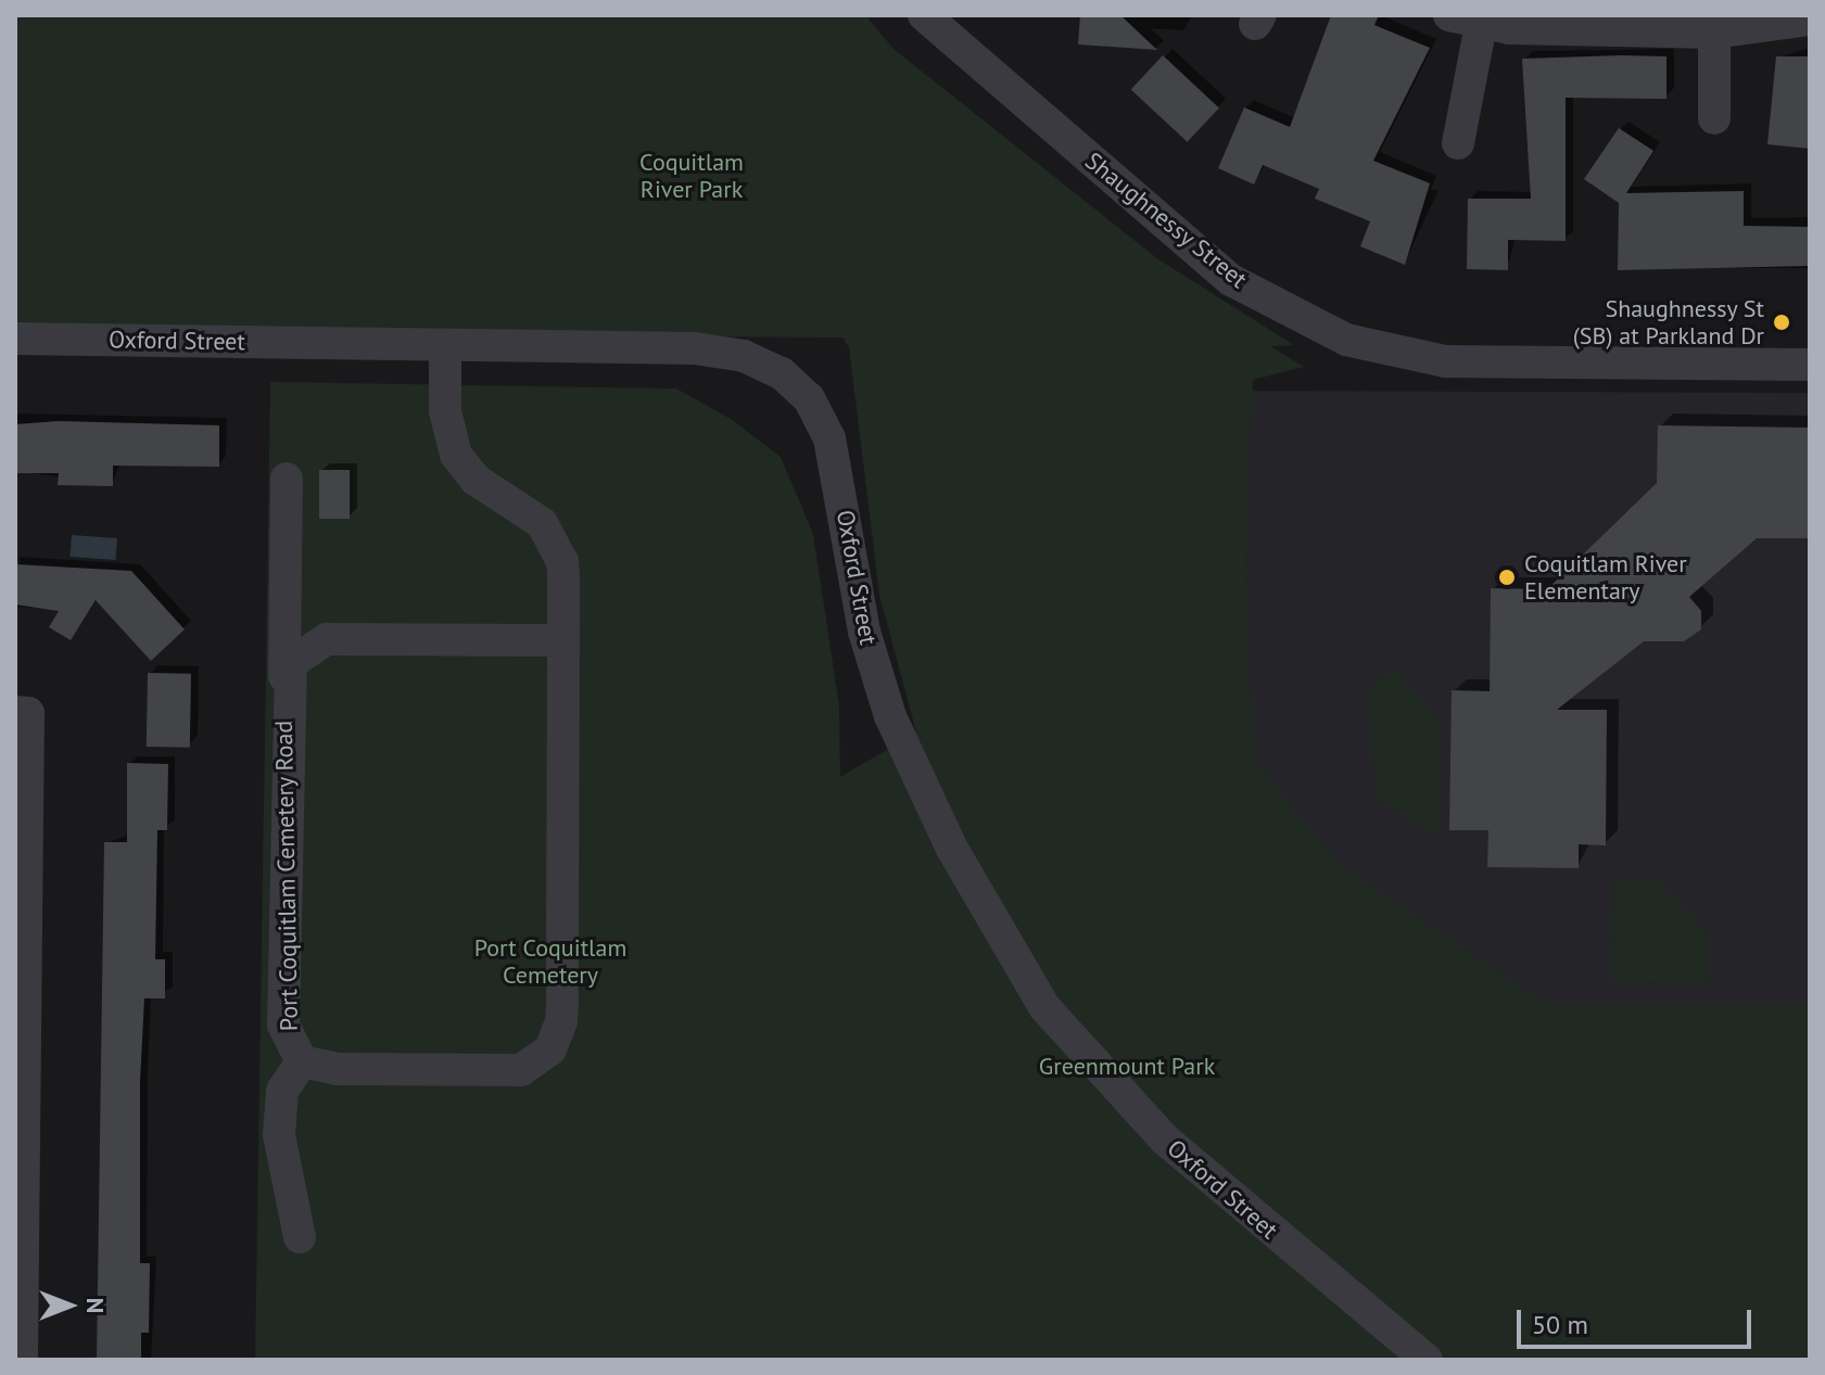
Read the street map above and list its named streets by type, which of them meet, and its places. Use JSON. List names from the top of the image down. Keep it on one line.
{"streets":{"street":["Shaughnessy Street","Oxford Street","Port Coquitlam Cemetery Road"]},"crossings":[["Oxford Street","Port Coquitlam Cemetery Road"]],"parks":["Coquitlam River Park","Port Coquitlam Cemetery","Greenmount Park"],"places":["Shaughnessy St (SB) at Parkland Dr","Coquitlam River Elementary"],"scale_bar":"50 m","north":"right"}
